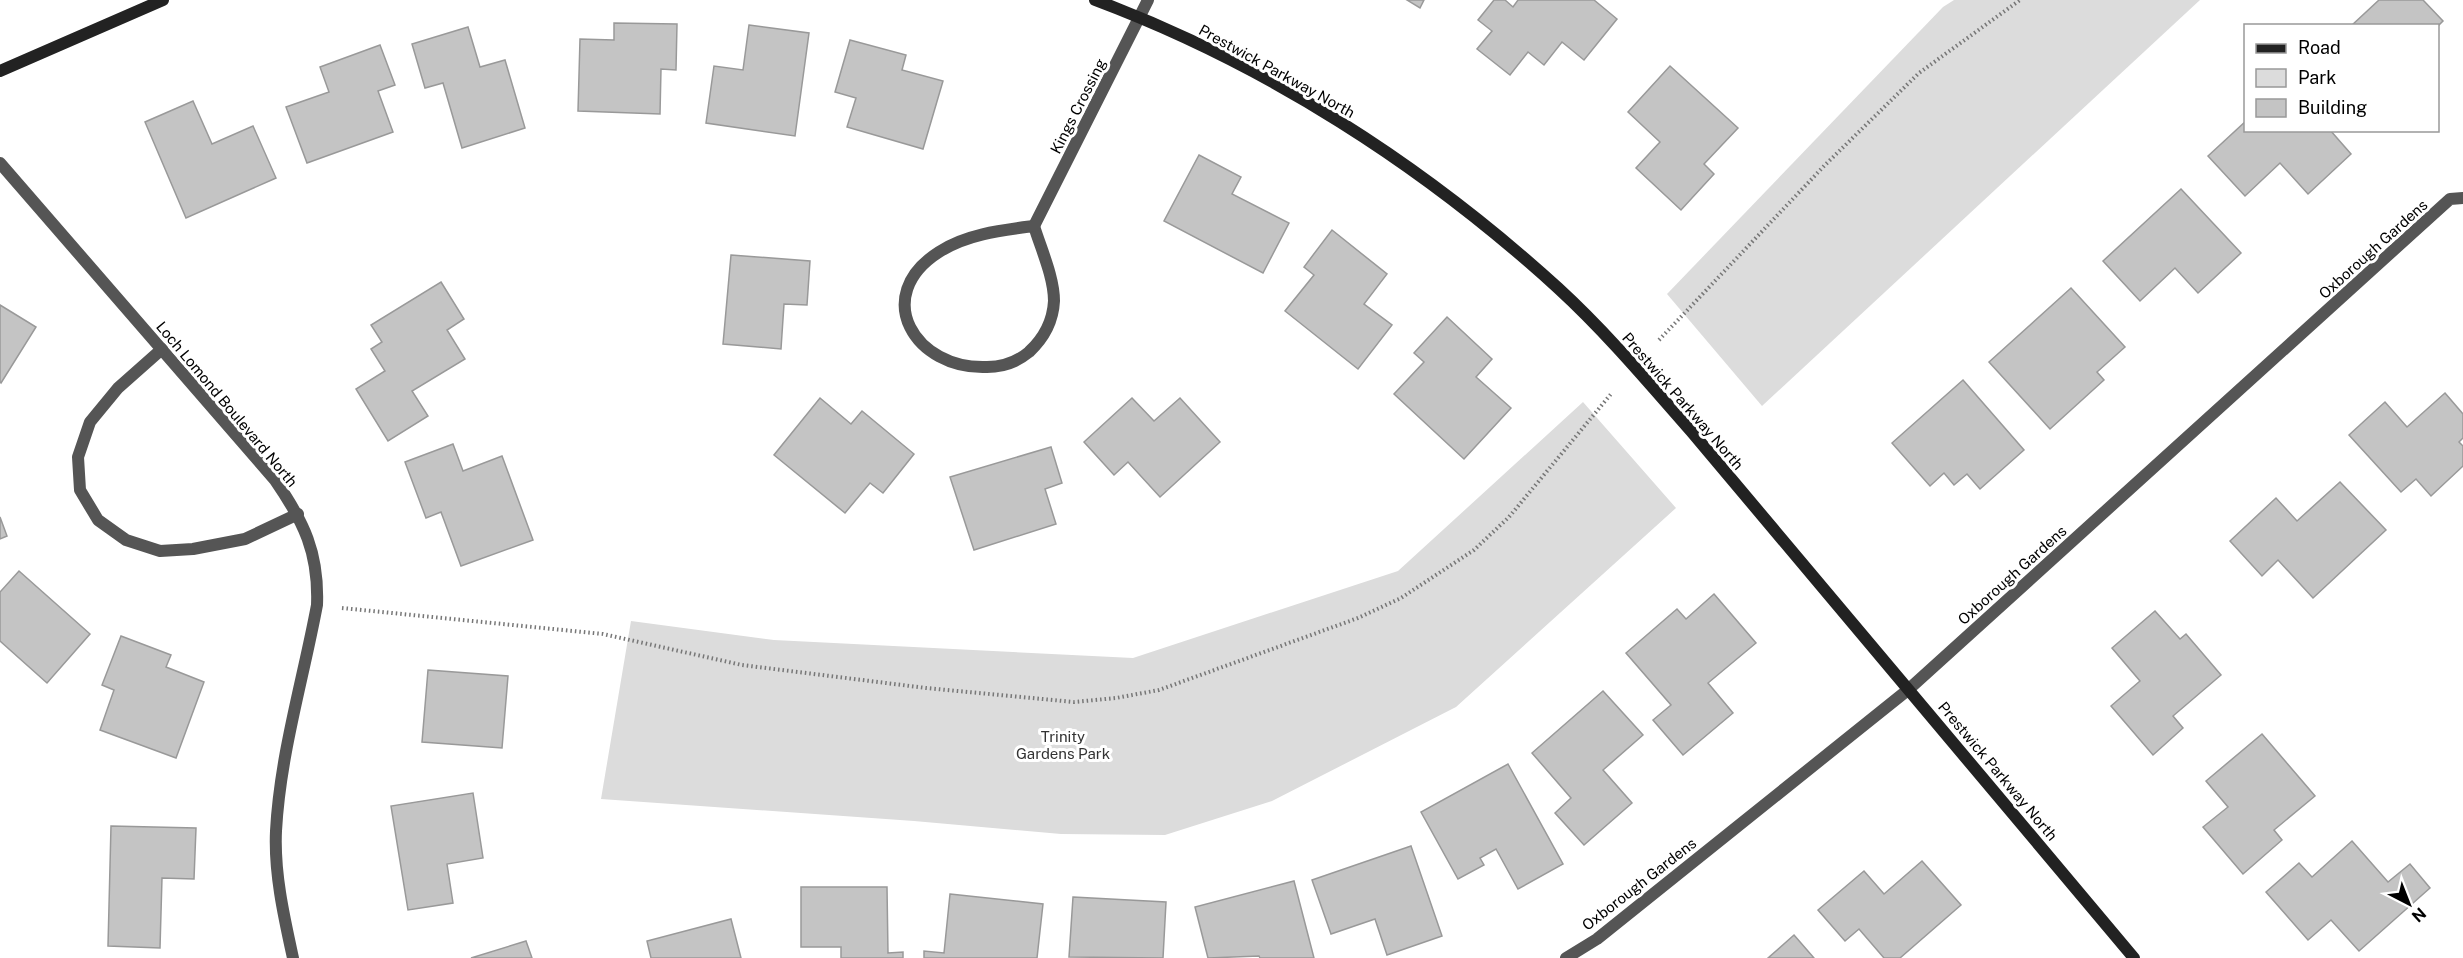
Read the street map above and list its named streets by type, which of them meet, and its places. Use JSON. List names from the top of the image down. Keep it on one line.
{"streets":{"street":["Prestwick Parkway North","Kings Crossing","Oxborough Gardens","Loch Lomond Boulevard North"]},"crossings":[["Prestwick Parkway North","Kings Crossing"],["Prestwick Parkway North","Oxborough Gardens"]],"parks":["Trinity Gardens Park"],"legend":["Road","Park","Building"],"north":"bottom right"}
